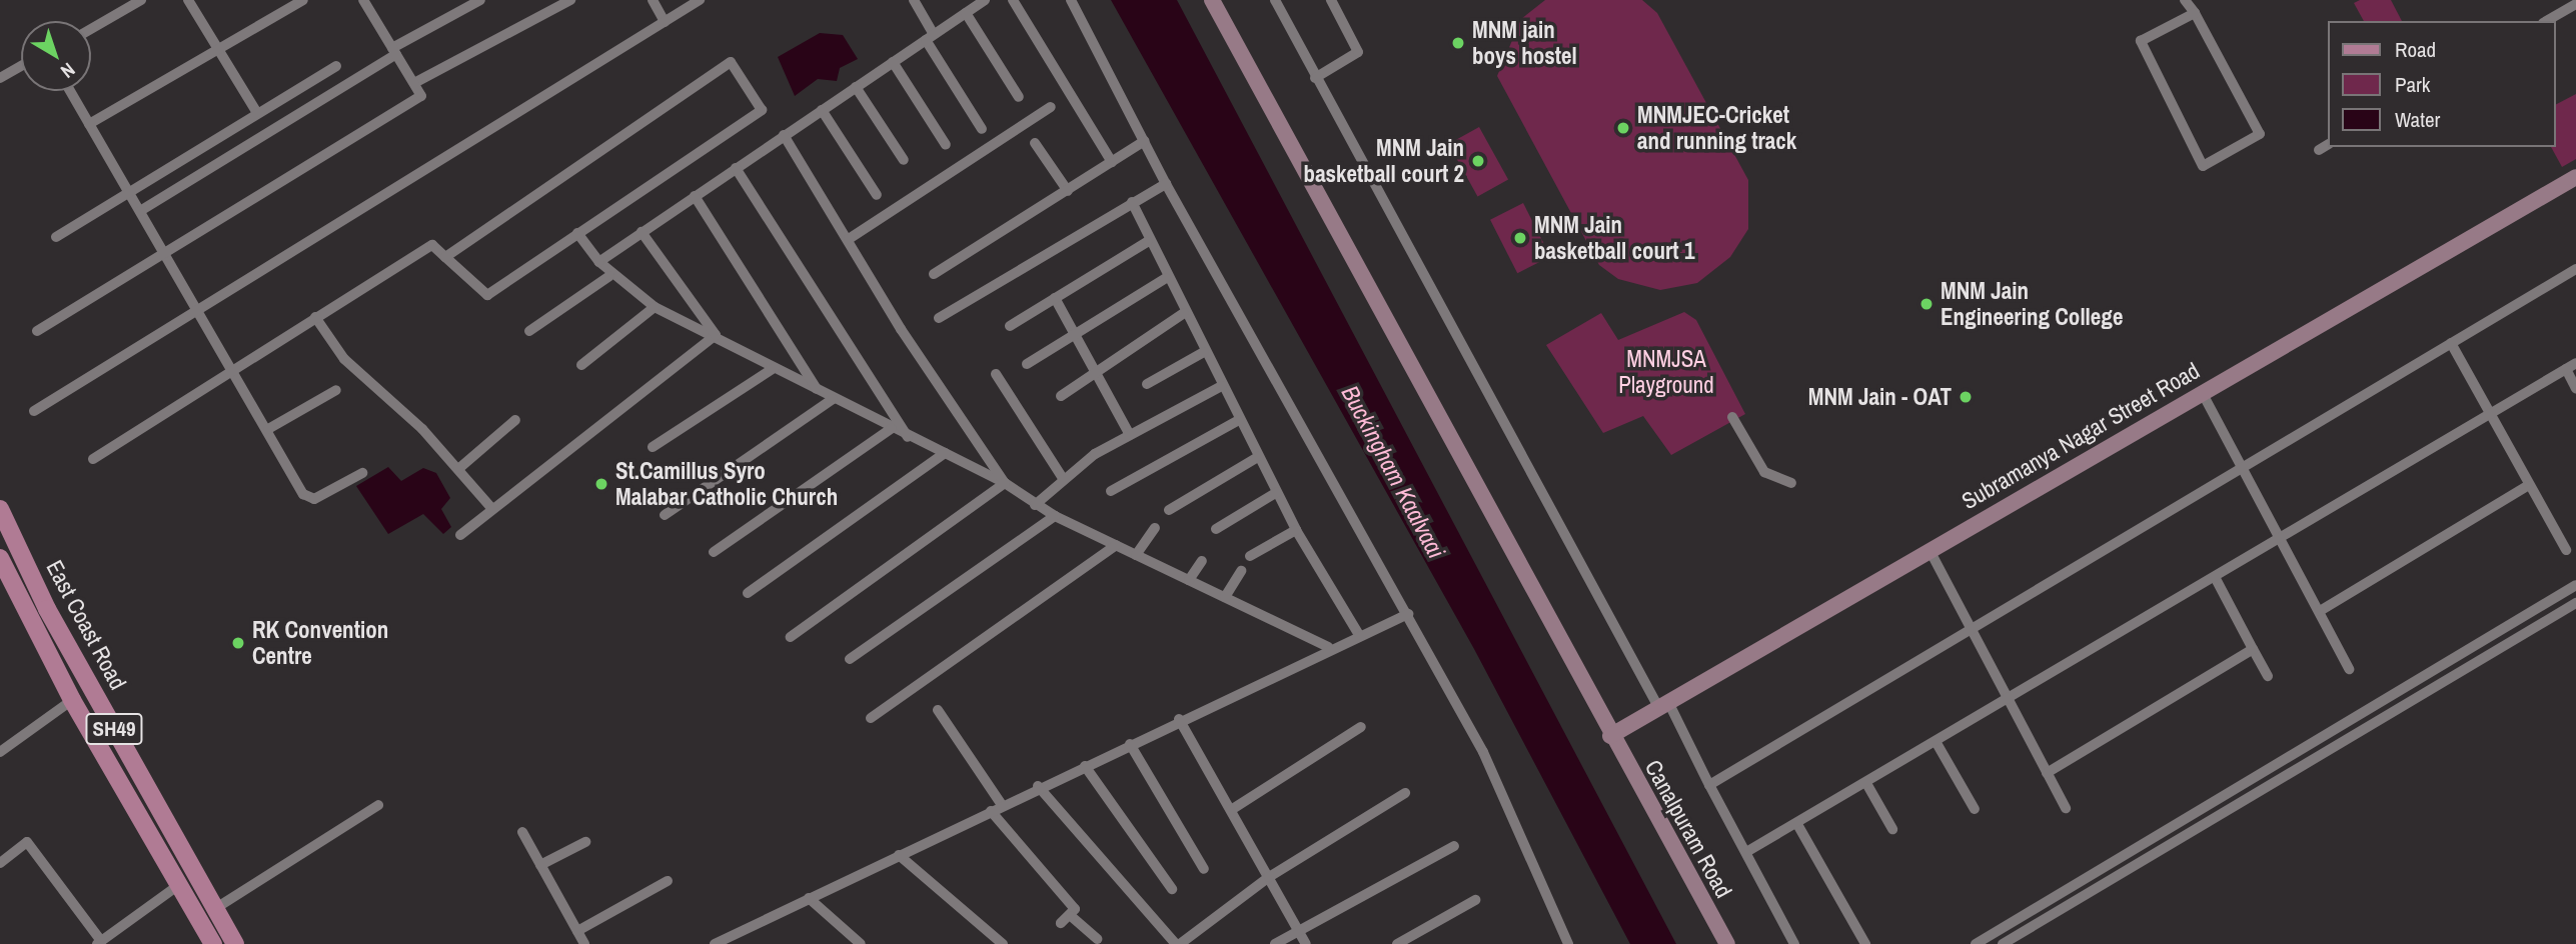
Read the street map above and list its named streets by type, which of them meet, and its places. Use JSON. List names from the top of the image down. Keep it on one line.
{"streets":{"main road":["East Coast Road","SH49"],"street":["Subramanya Nagar Street Road","Canalpuram Road"]},"crossings":[["Subramanya Nagar Street Road","Canalpuram Road"]],"water":["Buckingham Kaalvaai"],"parks":["MNMJSA Playground"],"places":["MNM jain boys hostel","MNMJEC-Cricket and running track","MNM Jain basketball court 2","MNM Jain basketball court 1","MNM Jain Engineering College","MNM Jain - OAT","St.Camillus Syro Malabar Catholic Church","RK Convention Centre"],"legend":["Road","Park","Water"],"north":"bottom right"}
